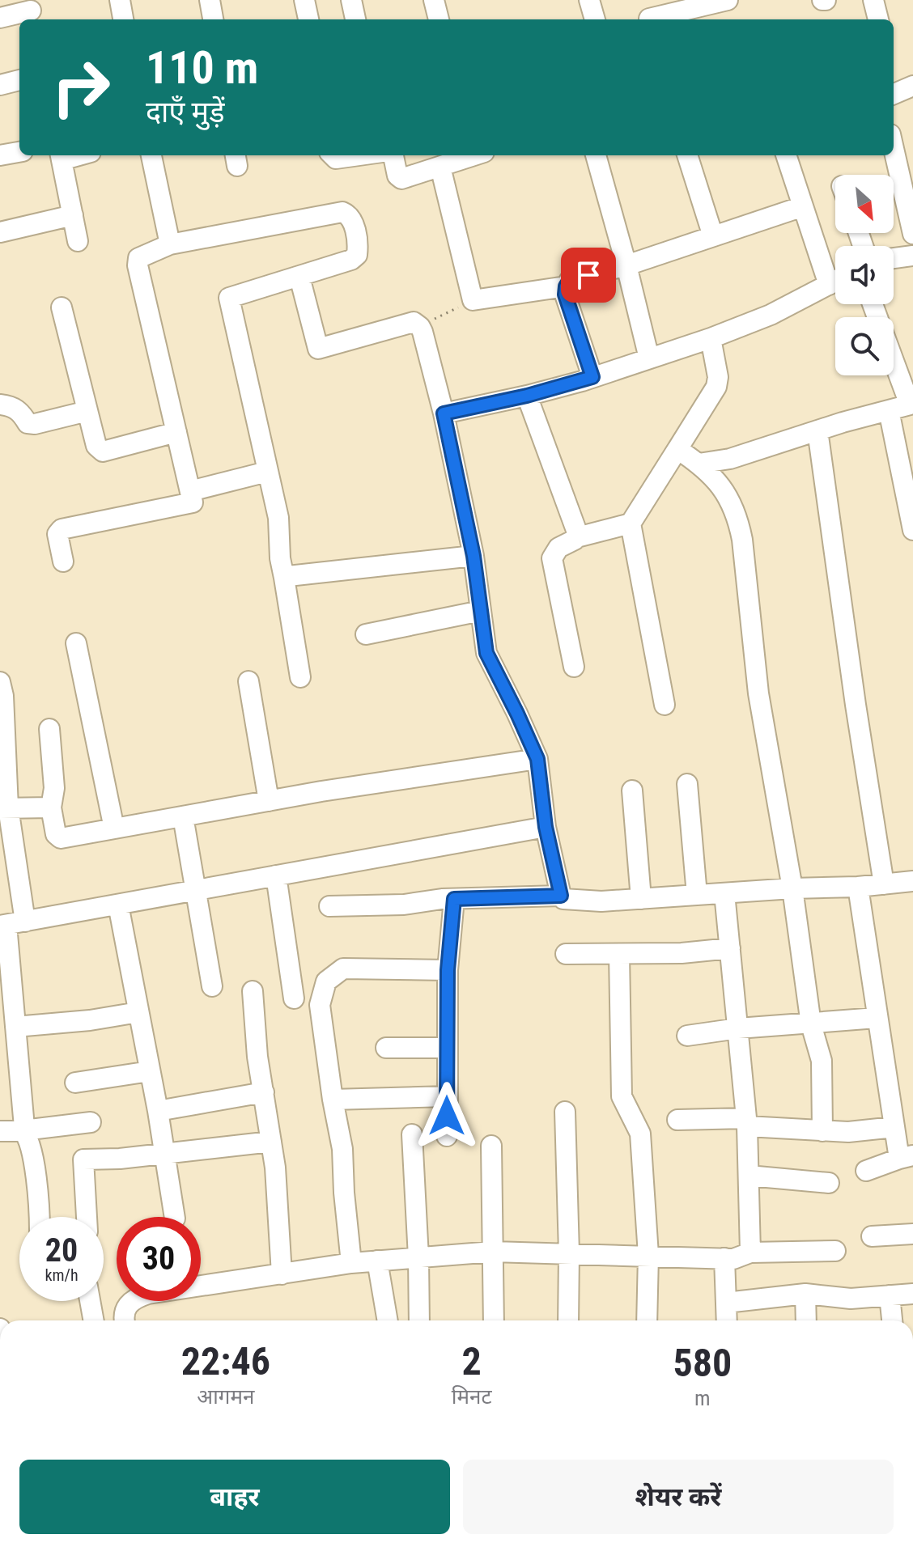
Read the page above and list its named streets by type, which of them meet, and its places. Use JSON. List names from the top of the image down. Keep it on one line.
{"north":"bottom right","page":{"turn":["110 m","दाएँ मुड़ें"],"speed":"20 km/h","limit":"30","eta":["22:46","आगमन","2","मिनट","580","m"],"buttons":["बाहर","शेयर करें"]}}
